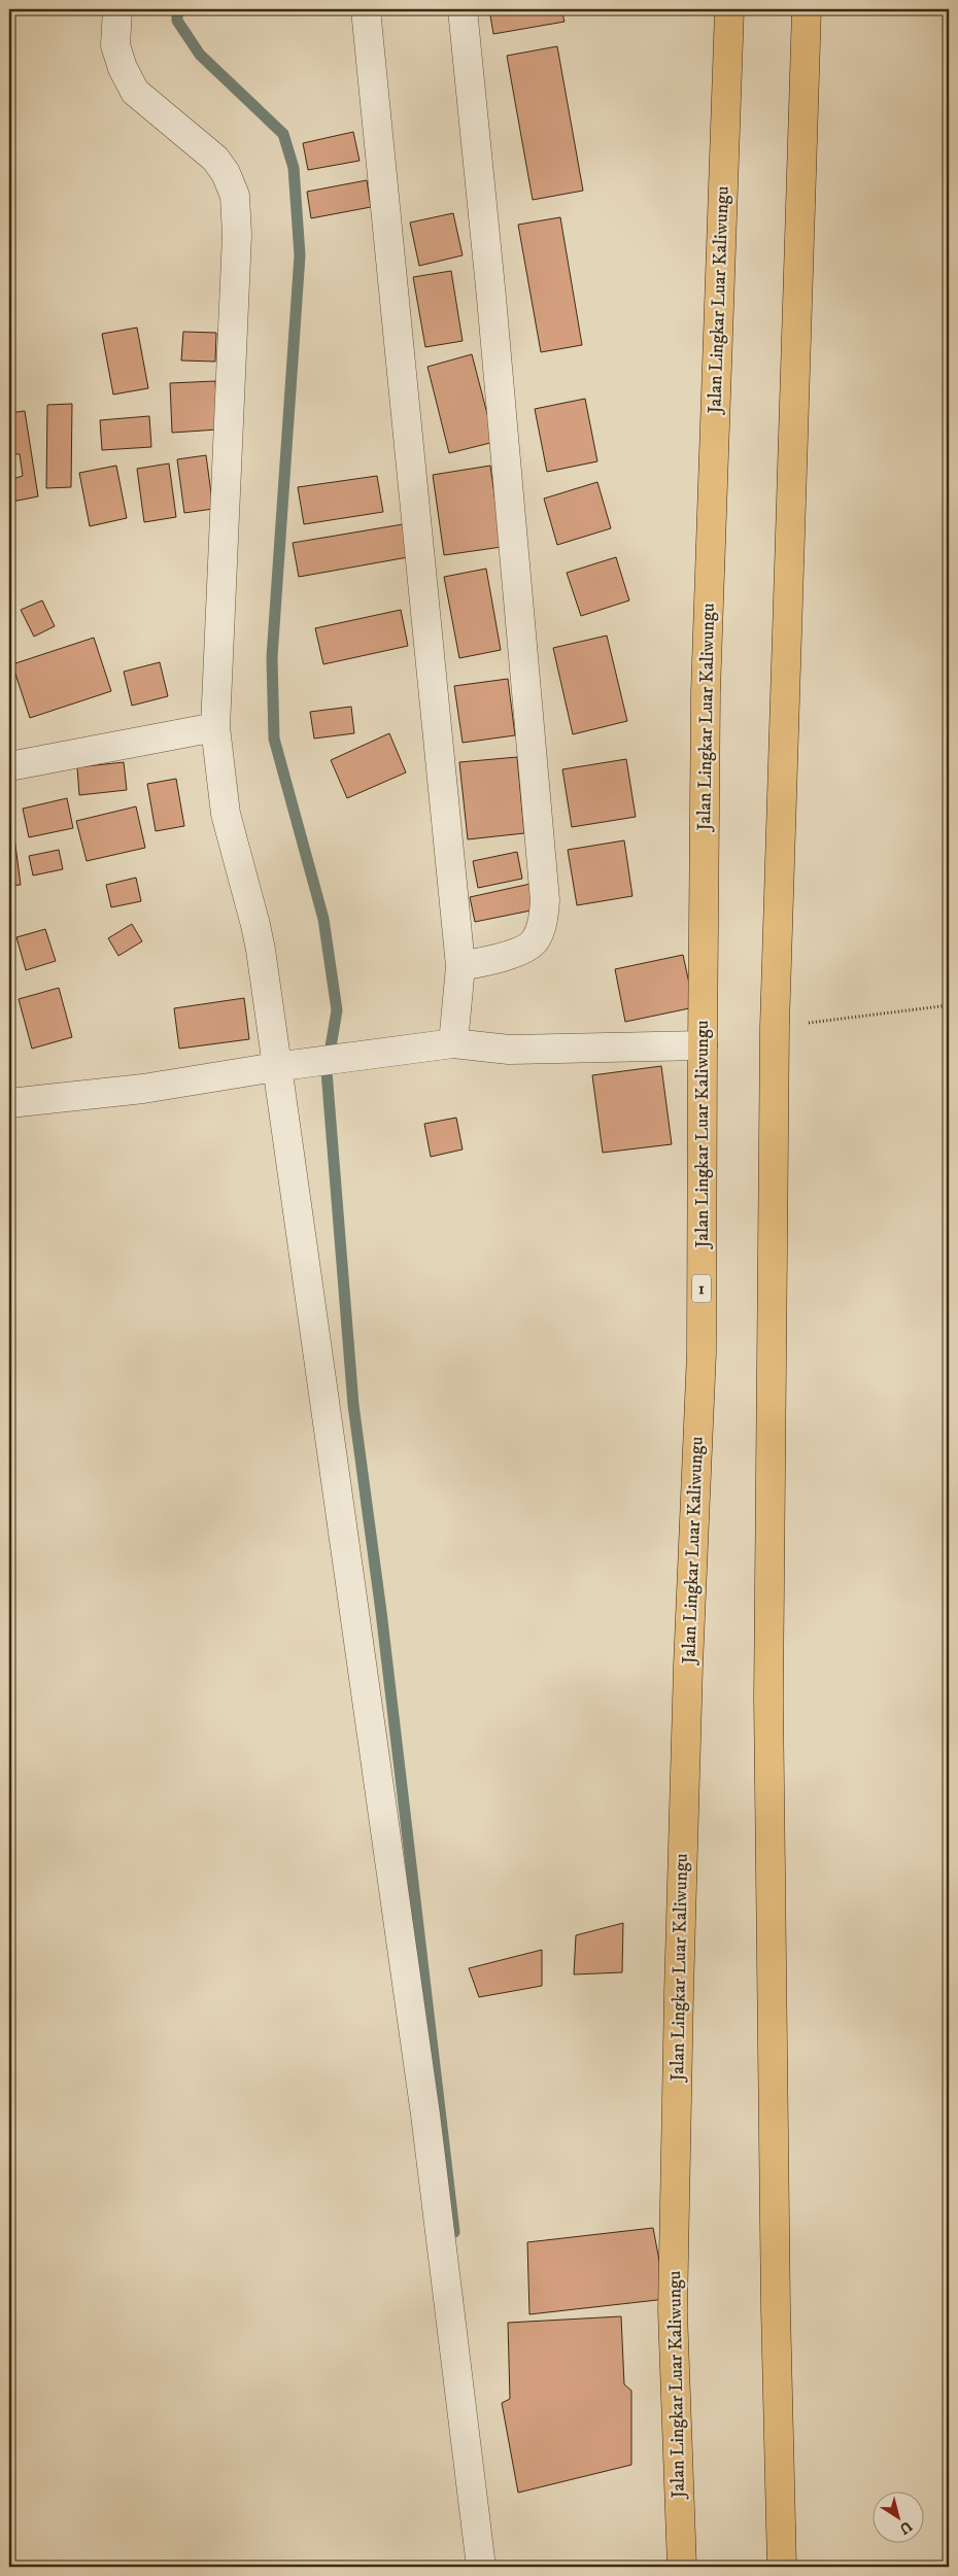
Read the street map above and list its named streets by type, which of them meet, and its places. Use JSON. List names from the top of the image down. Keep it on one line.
{"streets":{"highway":["Jalan Lingkar Luar Kaliwungu","1"]},"north":"bottom right"}
